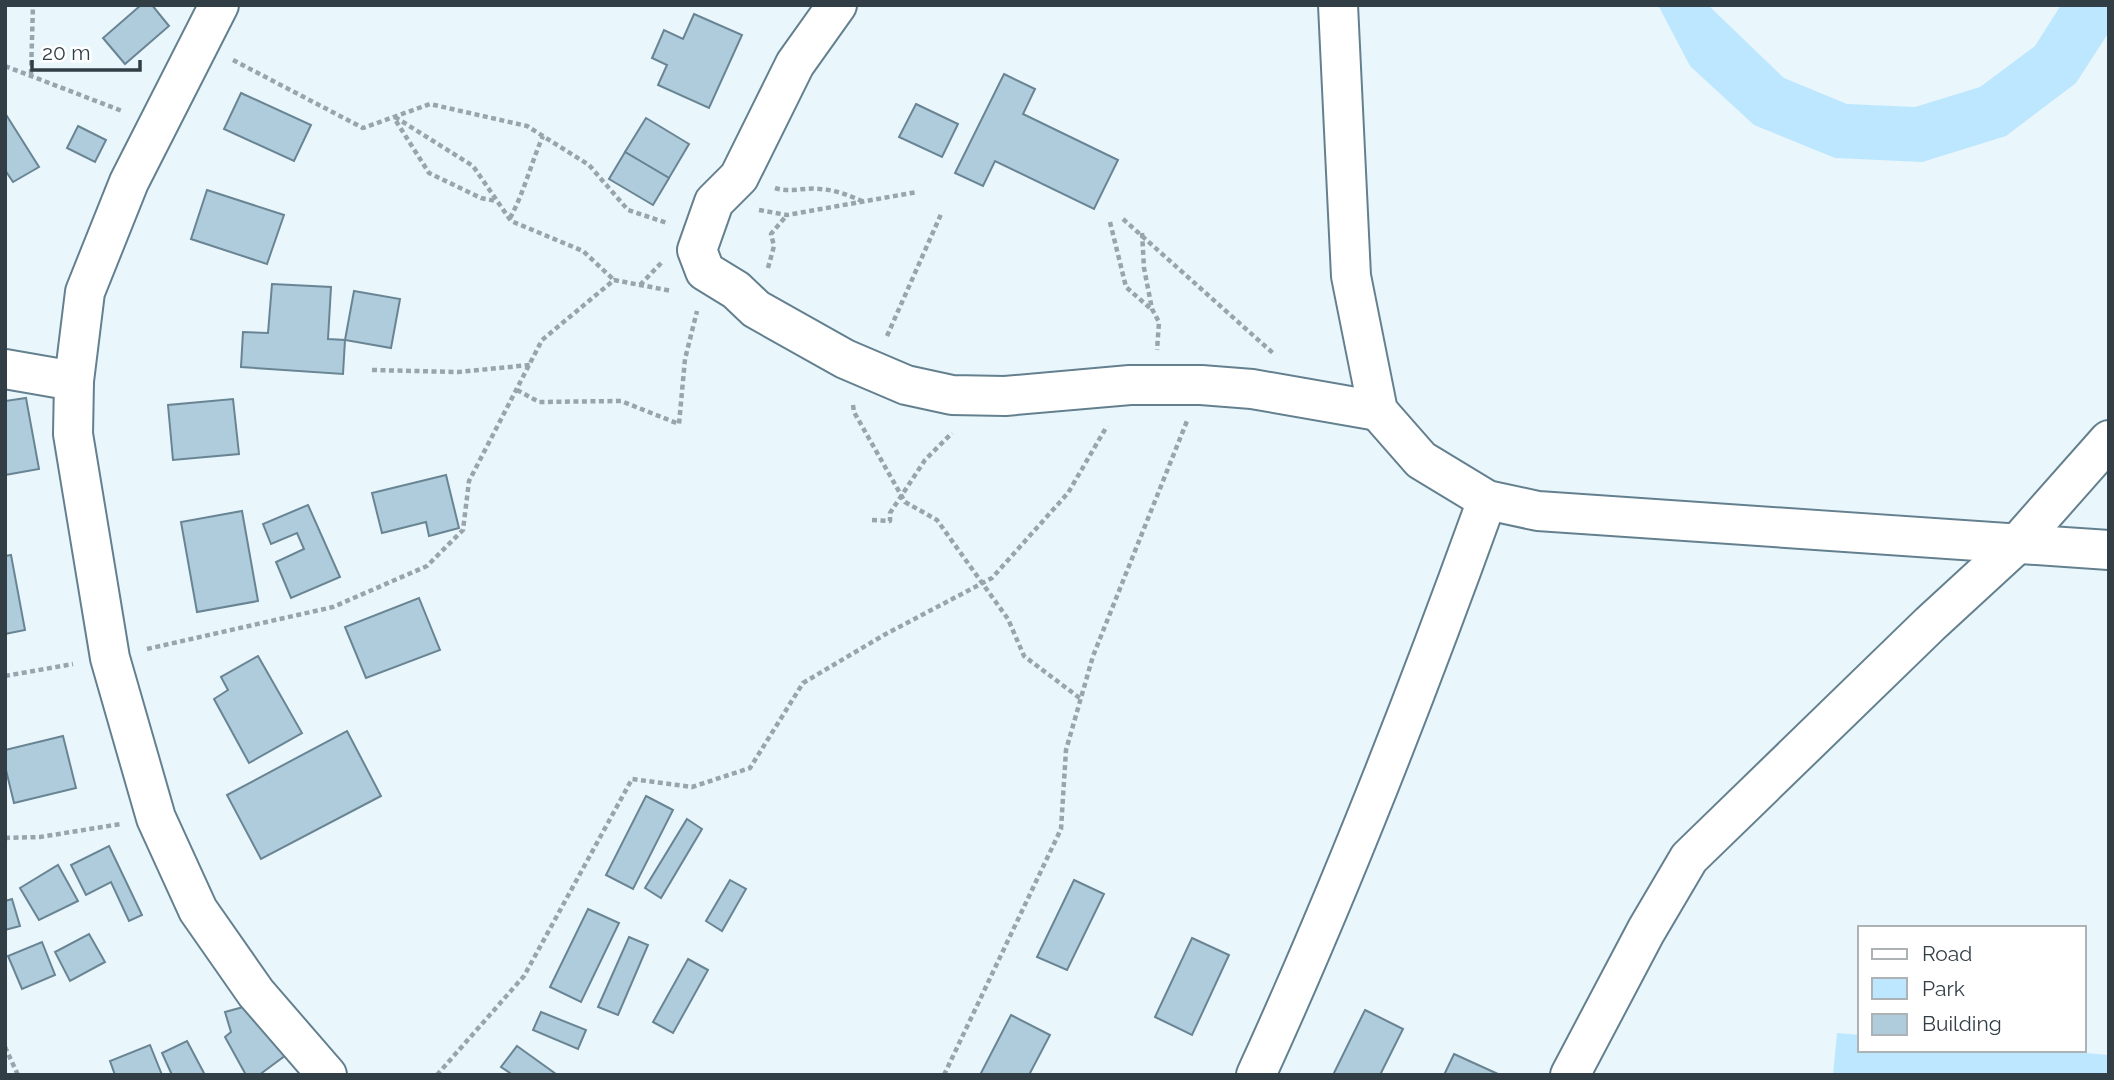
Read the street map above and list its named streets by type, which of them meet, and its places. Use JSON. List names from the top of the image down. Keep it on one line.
{"legend":["Road","Park","Building"],"scale_bar":"20 m"}
